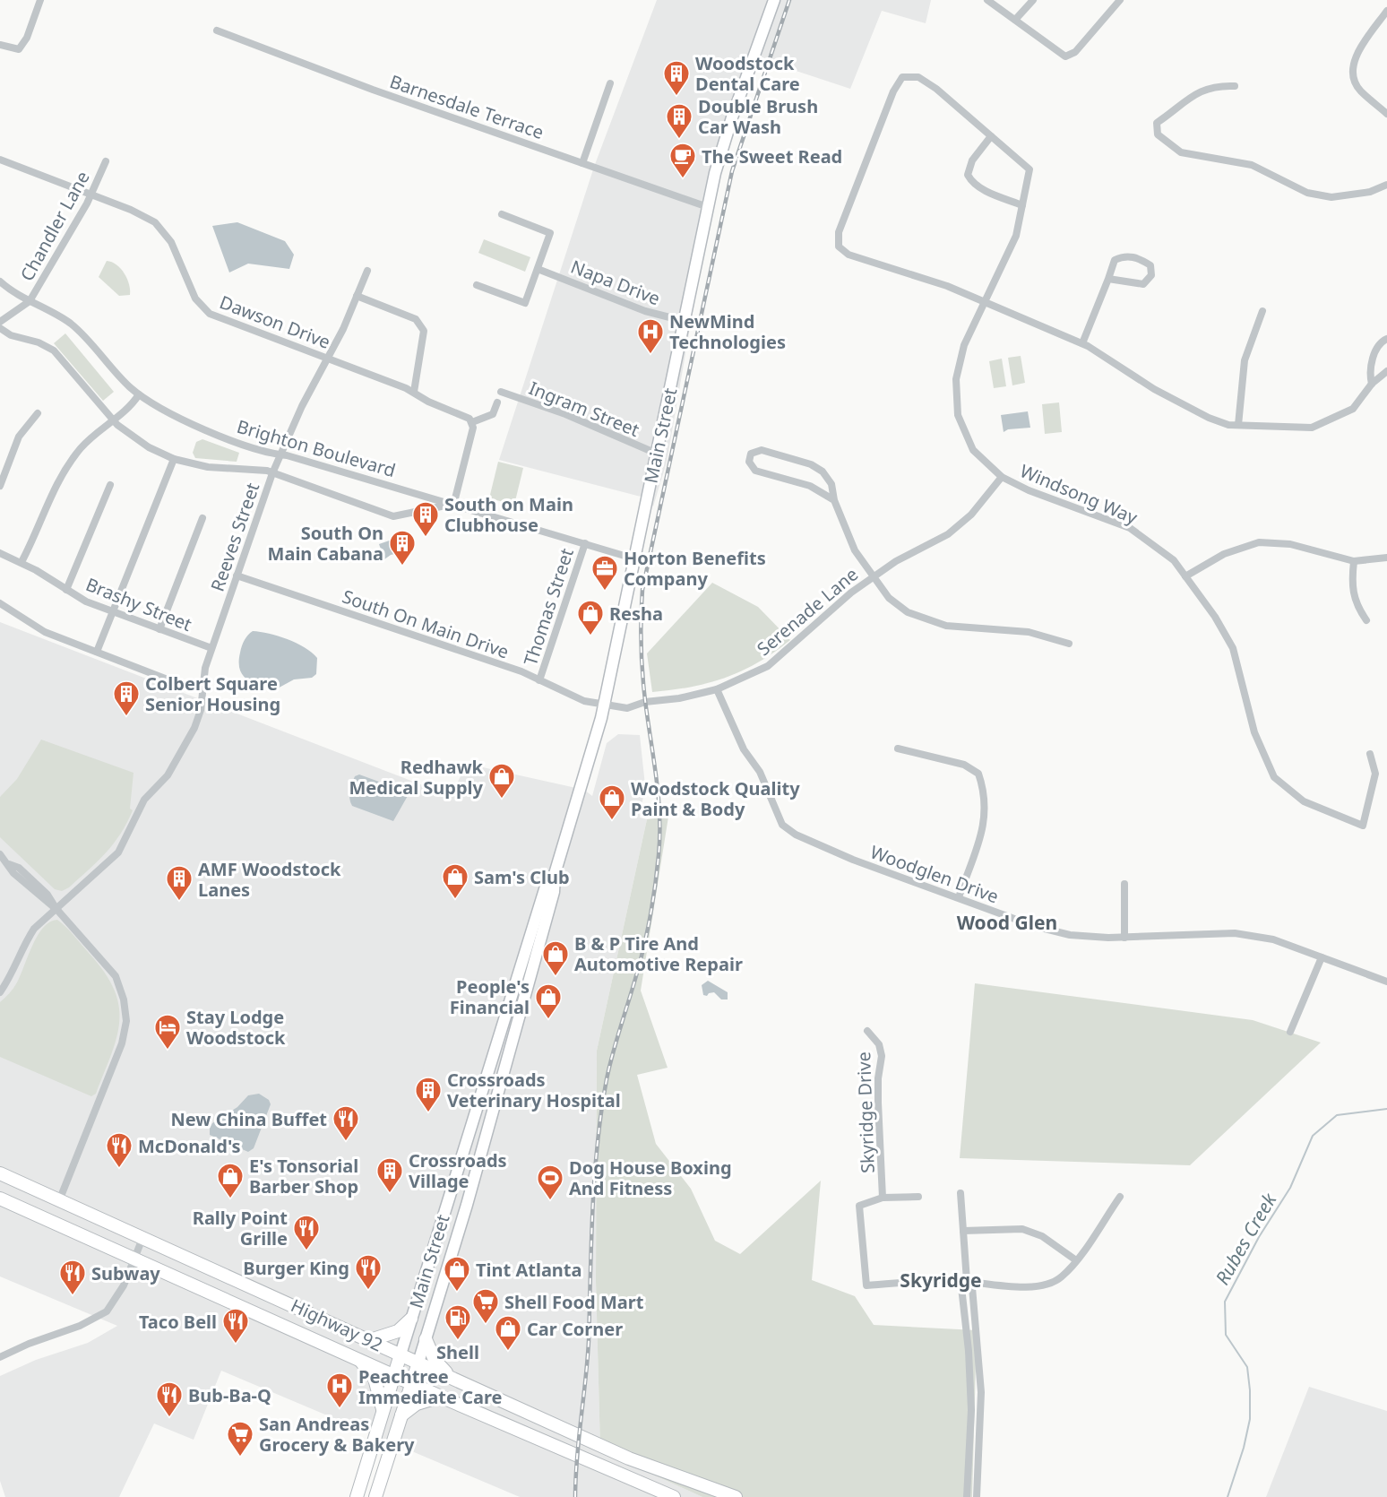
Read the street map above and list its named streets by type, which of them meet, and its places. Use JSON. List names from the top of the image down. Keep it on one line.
{"streets":{"main road":["Main Street","Highway 92"],"street":["Barnesdale Terrace","Chandler Lane","Napa Drive","Dawson Drive","Ingram Street","Brighton Boulevard","Windsong Way","Reeves Street","Brashy Street","Thomas Street","Serenade Lane","South On Main Drive","Woodglen Drive","Skyridge Drive"]},"crossings":[["Barnesdale Terrace","Main Street"],["Chandler Lane","Dawson Drive"],["Chandler Lane","Brighton Boulevard"],["Napa Drive","Main Street"],["Dawson Drive","Reeves Street"],["Ingram Street","Main Street"],["Main Street","Brighton Boulevard"],["Main Street","Serenade Lane"],["Main Street","South On Main Drive"],["Main Street","Highway 92"],["Brighton Boulevard","Reeves Street"],["Brighton Boulevard","Thomas Street"],["Windsong Way","Serenade Lane"],["Reeves Street","Brashy Street"],["Reeves Street","South On Main Drive"],["Thomas Street","South On Main Drive"],["Serenade Lane","South On Main Drive"],["Serenade Lane","Woodglen Drive"]],"districts":["Wood Glen","Skyridge"],"water":["Rubes Creek"],"places":{"building":["Woodstock Dental Care","Double Brush Car Wash","South on Main Clubhouse","South On Main Cabana","Colbert Square Senior Housing","AMF Woodstock Lanes","Crossroads Veterinary Hospital","Crossroads Village"],"cafe":["The Sweet Read"],"hospital":["NewMind Technologies","Peachtree Immediate Care"],"office":["Horton Benefits Company"],"shop":["Resha","Redhawk Medical Supply","Woodstock Quality Paint & Body","Sam's Club","B & P Tire And Automotive Repair","People's Financial","E's Tonsorial Barber Shop","Tint Atlanta","Car Corner"],"hotel":["Stay Lodge Woodstock"],"restaurant":["New China Buffet","McDonald's","Rally Point Grille","Burger King","Subway","Taco Bell","Bub-Ba-Q"],"sports":["Dog House Boxing And Fitness"],"supermarket":["Shell Food Mart","San Andreas Grocery & Bakery"],"fuel station":["Shell"]}}
